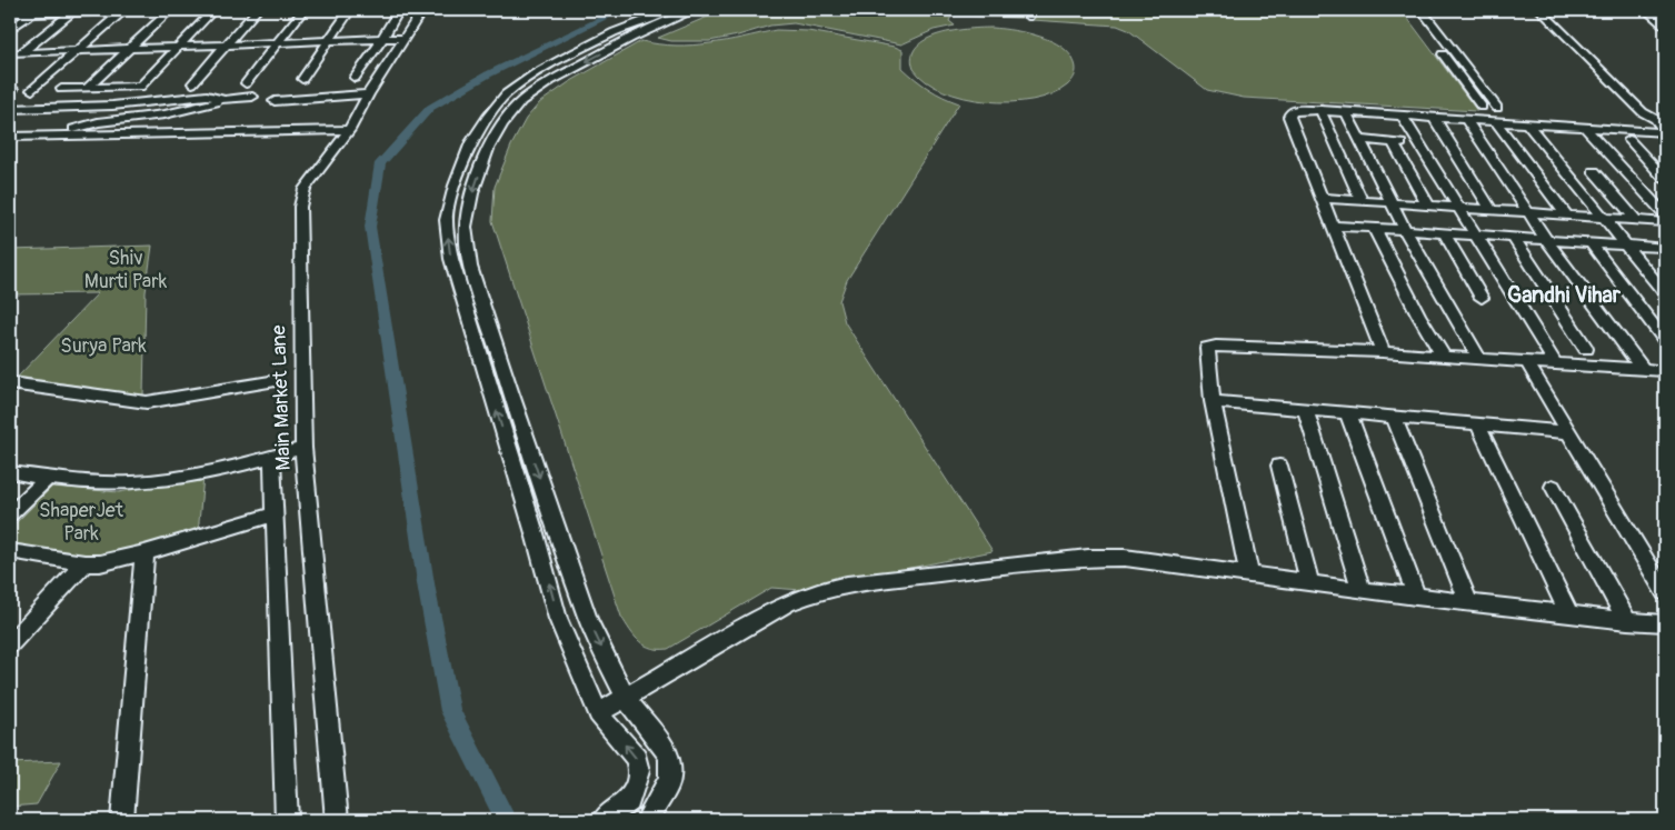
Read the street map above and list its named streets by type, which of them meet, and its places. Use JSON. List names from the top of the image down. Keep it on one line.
{"streets":{"street":["Main Market Lane"]},"districts":["Gandhi Vihar"],"parks":["Shiv Murti Park","Surya Park","ShaperJet Park"]}
